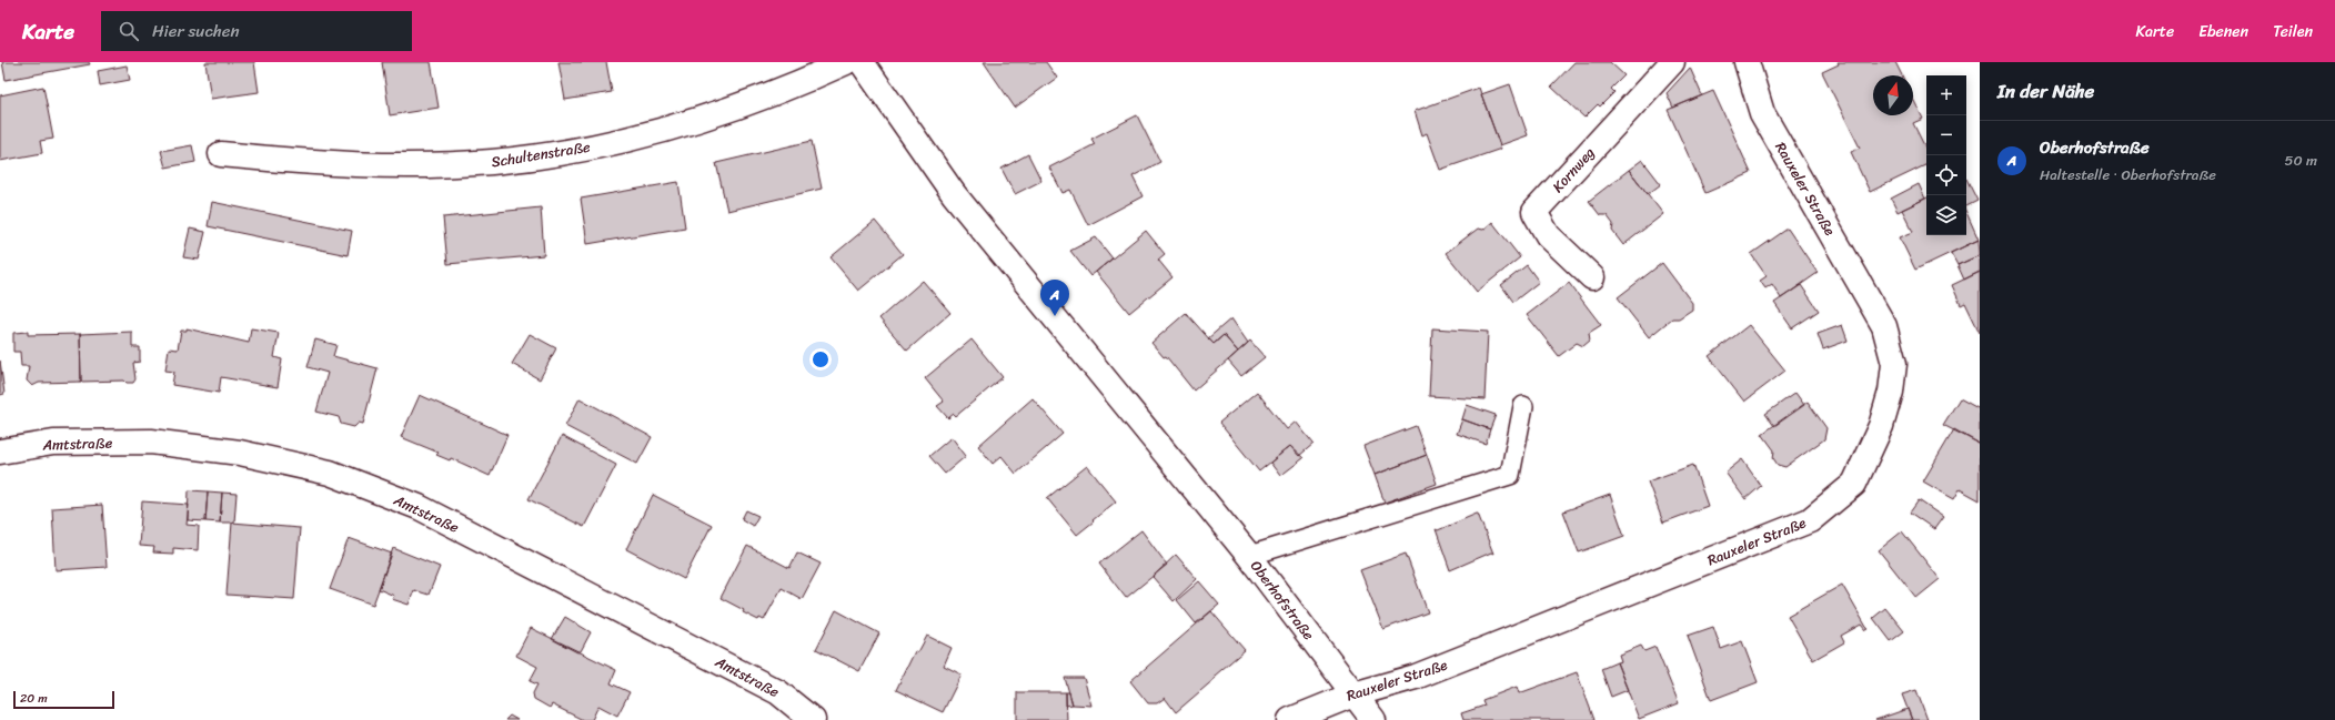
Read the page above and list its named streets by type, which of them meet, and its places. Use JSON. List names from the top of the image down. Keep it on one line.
{"streets":{"street":["Schultenstraße","Kornweg","Rauxeler Straße","Amtstraße","Oberhofstraße"]},"crossings":[["Rauxeler Straße","Oberhofstraße"]],"scale_bar":"20 m","north":"top","page":{"header":"Karte","search":"Hier suchen","nav":["Karte","Ebenen","Teilen"],"heading":"In der Nähe","map_buttons":["+","−"],"list":[{"mark":"A","name":"Oberhofstraße","note":"Haltestelle · Oberhofstraße","value":"50 m"}],"pins":"A","scale":"20 m"}}
